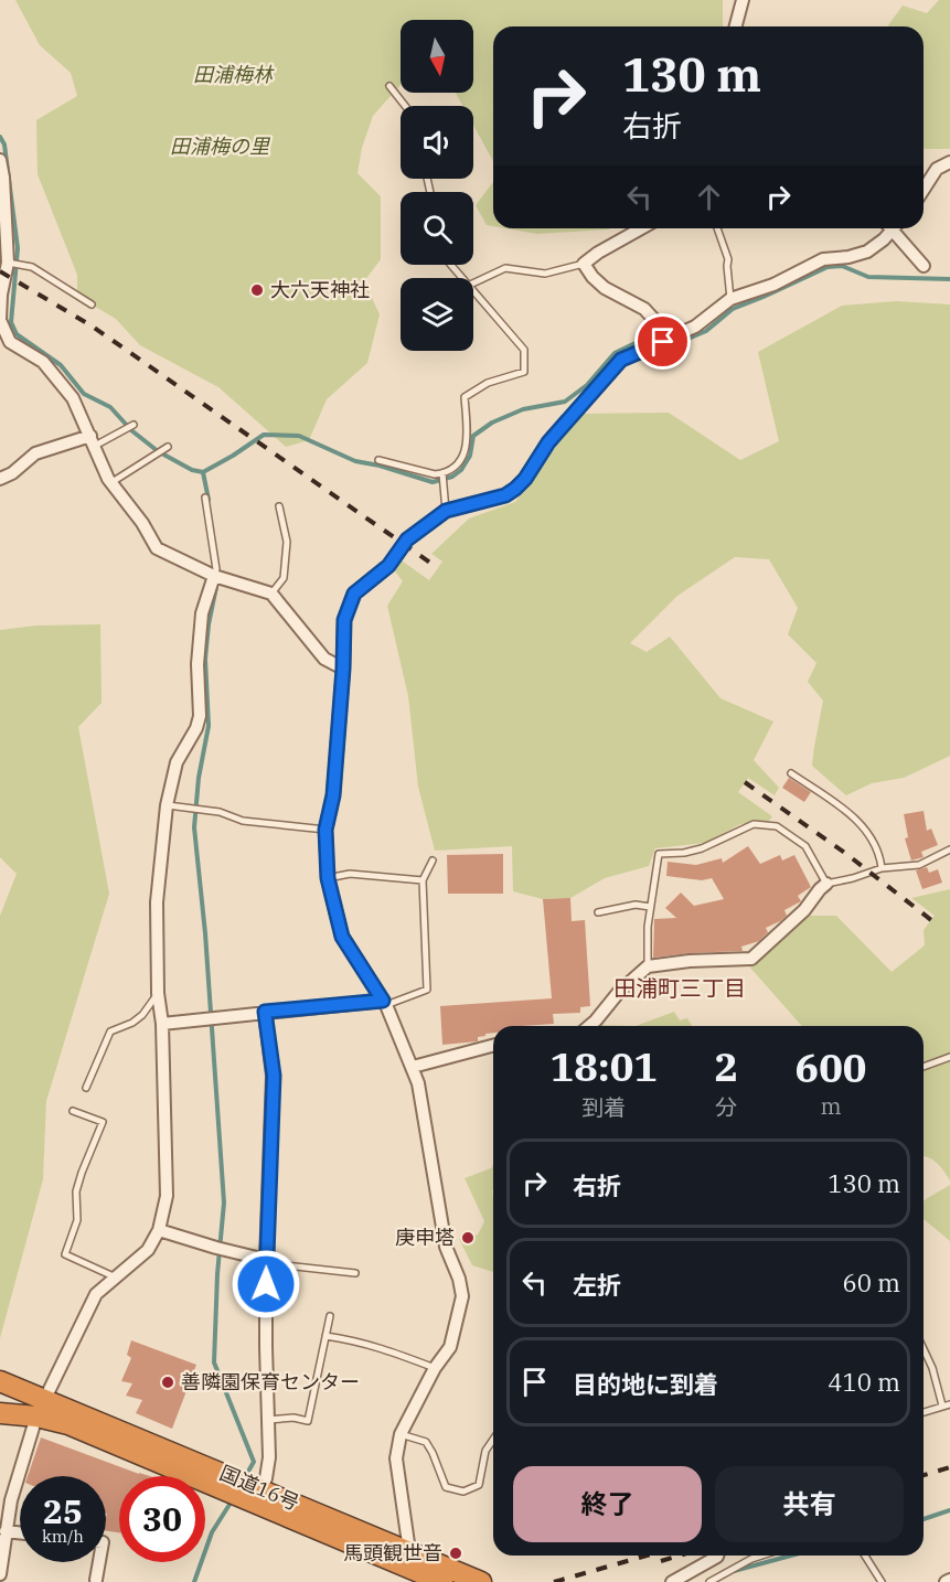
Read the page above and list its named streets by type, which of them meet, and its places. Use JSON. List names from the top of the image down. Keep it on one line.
{"streets":{"highway":["国道16号"]},"districts":["田浦町三丁目"],"parks":["田浦梅林","田浦梅の里"],"places":["大六天神社","庚申塔","善隣園保育センター","馬頭観世音"],"north":"bottom","page":{"turn":["130 m","右折"],"eta":["18:01","到着","2","分","600","m"],"list":[{"name":"右折","value":"130 m"},{"name":"左折","value":"60 m"},{"name":"目的地に到着","value":"410 m"}],"buttons":["終了","共有"],"speed":"25 km/h","limit":"30"}}
